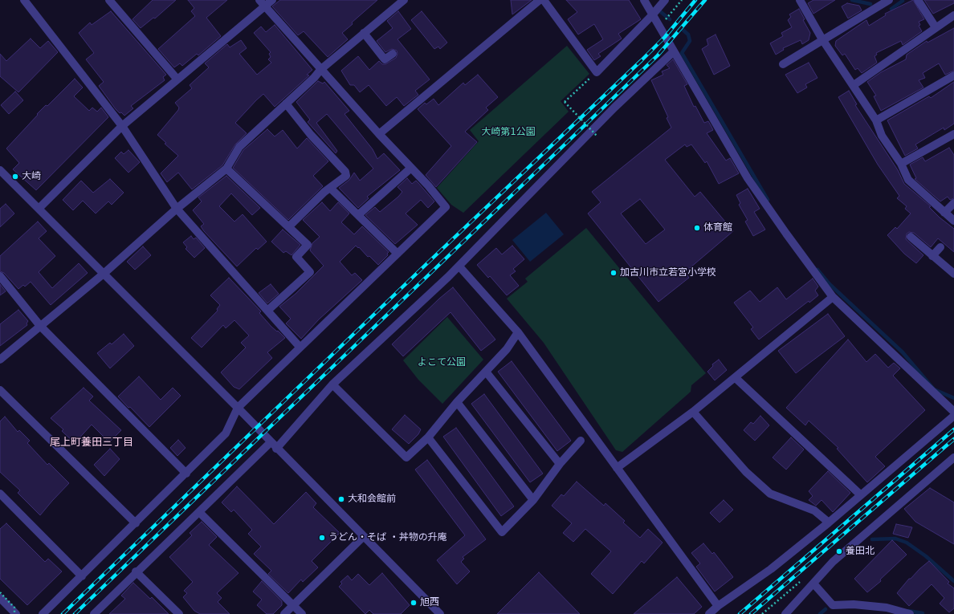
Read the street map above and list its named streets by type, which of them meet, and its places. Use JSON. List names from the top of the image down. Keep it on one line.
{"districts":["尾上町養田三丁目"],"parks":["大崎第1公園","よこて公園"],"places":["大崎","体育館","加古川市立若宮小学校","大和会館前","うどん・そば ・丼物の升庵","養田北","旭西"]}
